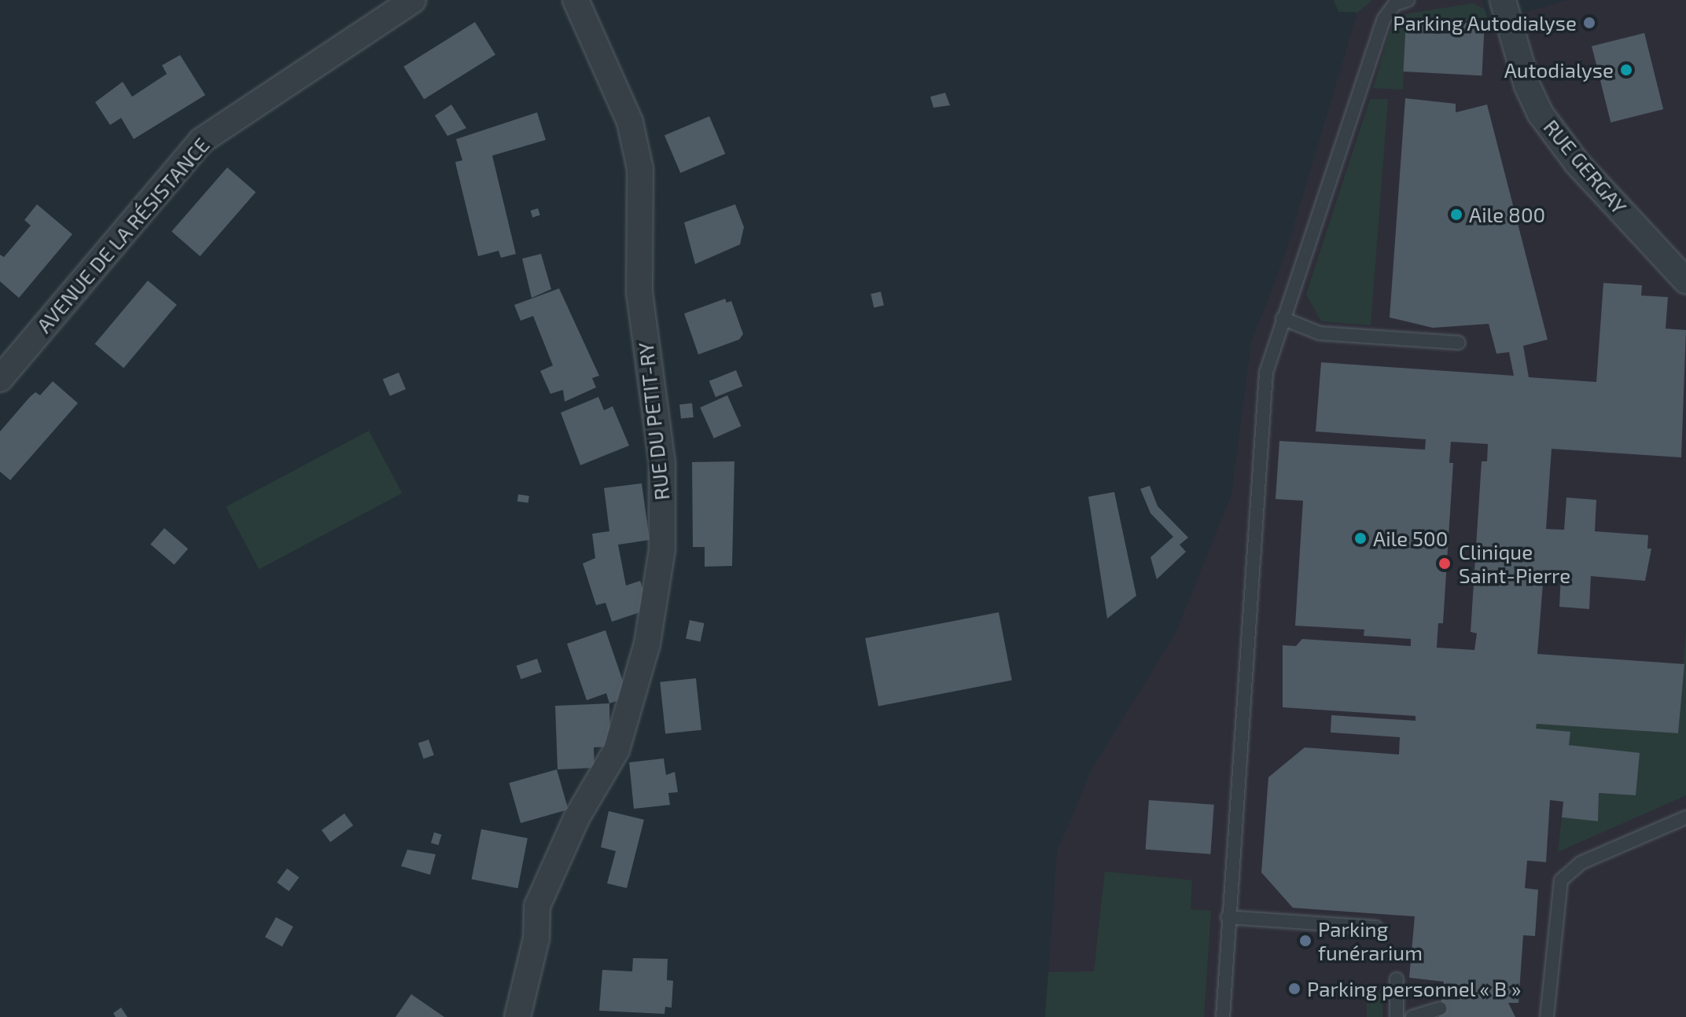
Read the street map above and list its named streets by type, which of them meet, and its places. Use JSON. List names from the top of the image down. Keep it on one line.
{"streets":{"street":["RUE GERGAY","AVENUE DE LA RÉSISTANCE","RUE DU PETIT-RY"]},"places":["Parking Autodialyse","Autodialyse","Aile 800","Aile 500","Clinique Saint-Pierre","Parking funérarium","Parking personnel « B »"]}
